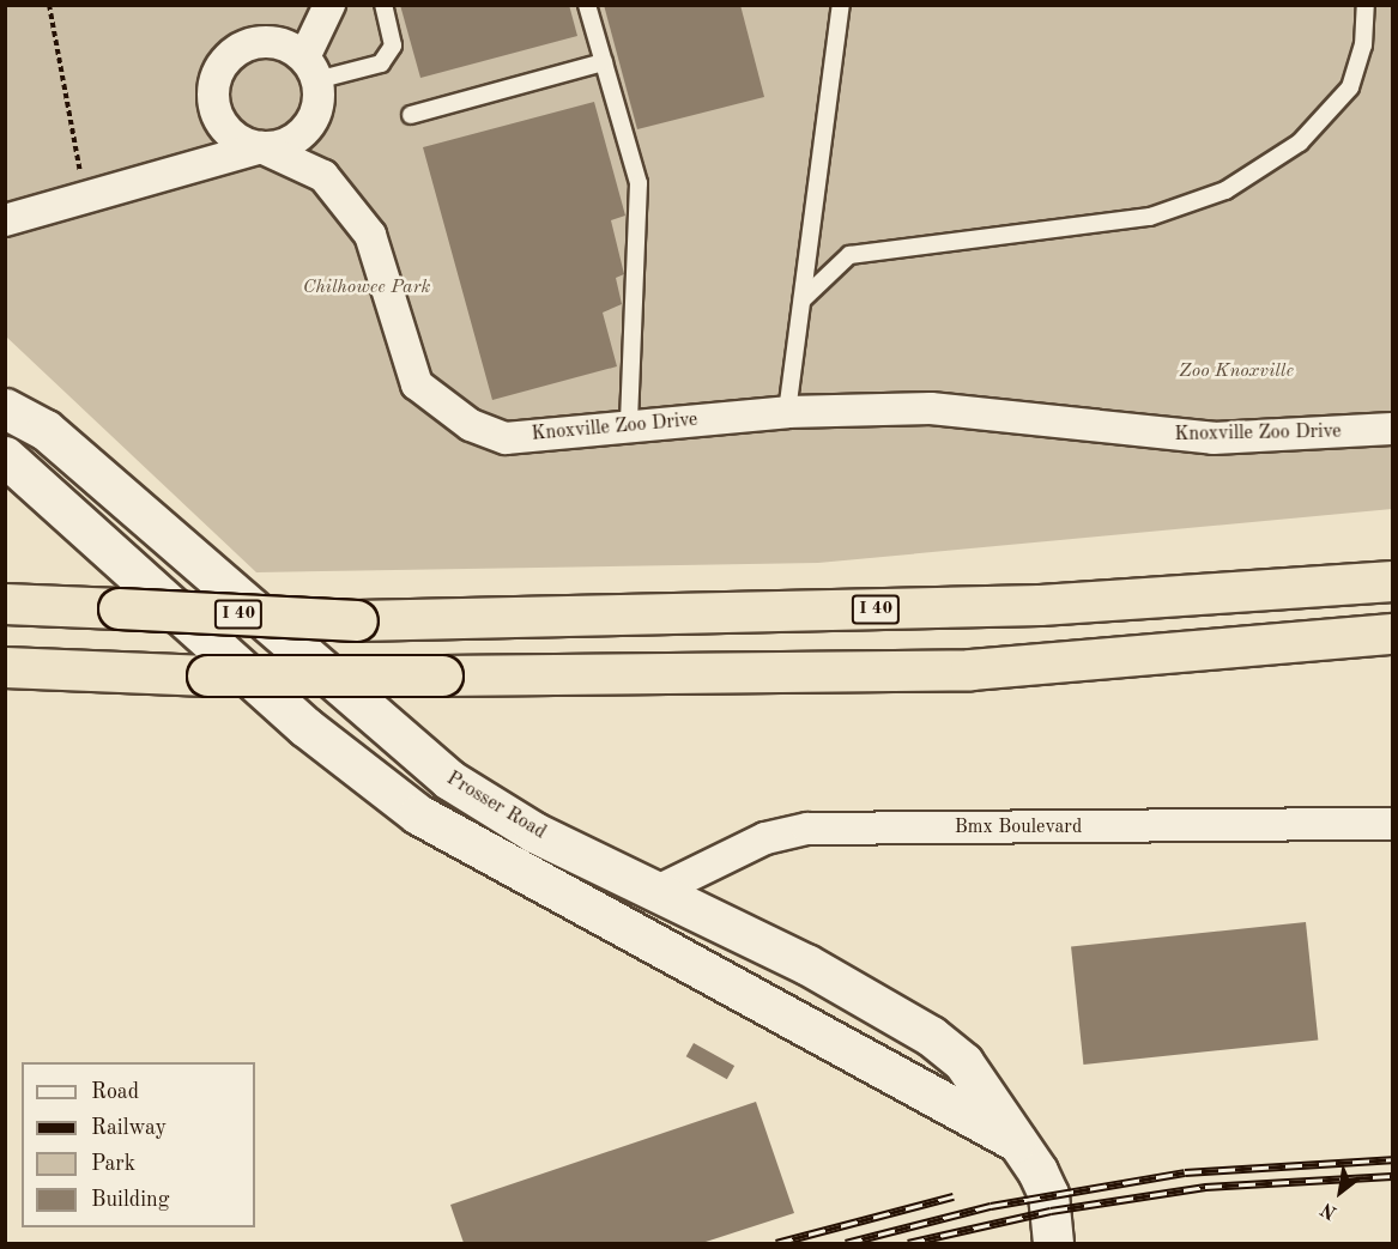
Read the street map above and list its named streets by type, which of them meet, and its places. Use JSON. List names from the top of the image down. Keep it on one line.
{"streets":{"highway":["I 40"],"street":["Knoxville Zoo Drive","Prosser Road","Bmx Boulevard"]},"crossings":[["Prosser Road","Bmx Boulevard"]],"parks":["Chilhowee Park","Zoo Knoxville"],"legend":["Road","Railway","Park","Building"],"north":"bottom left"}
